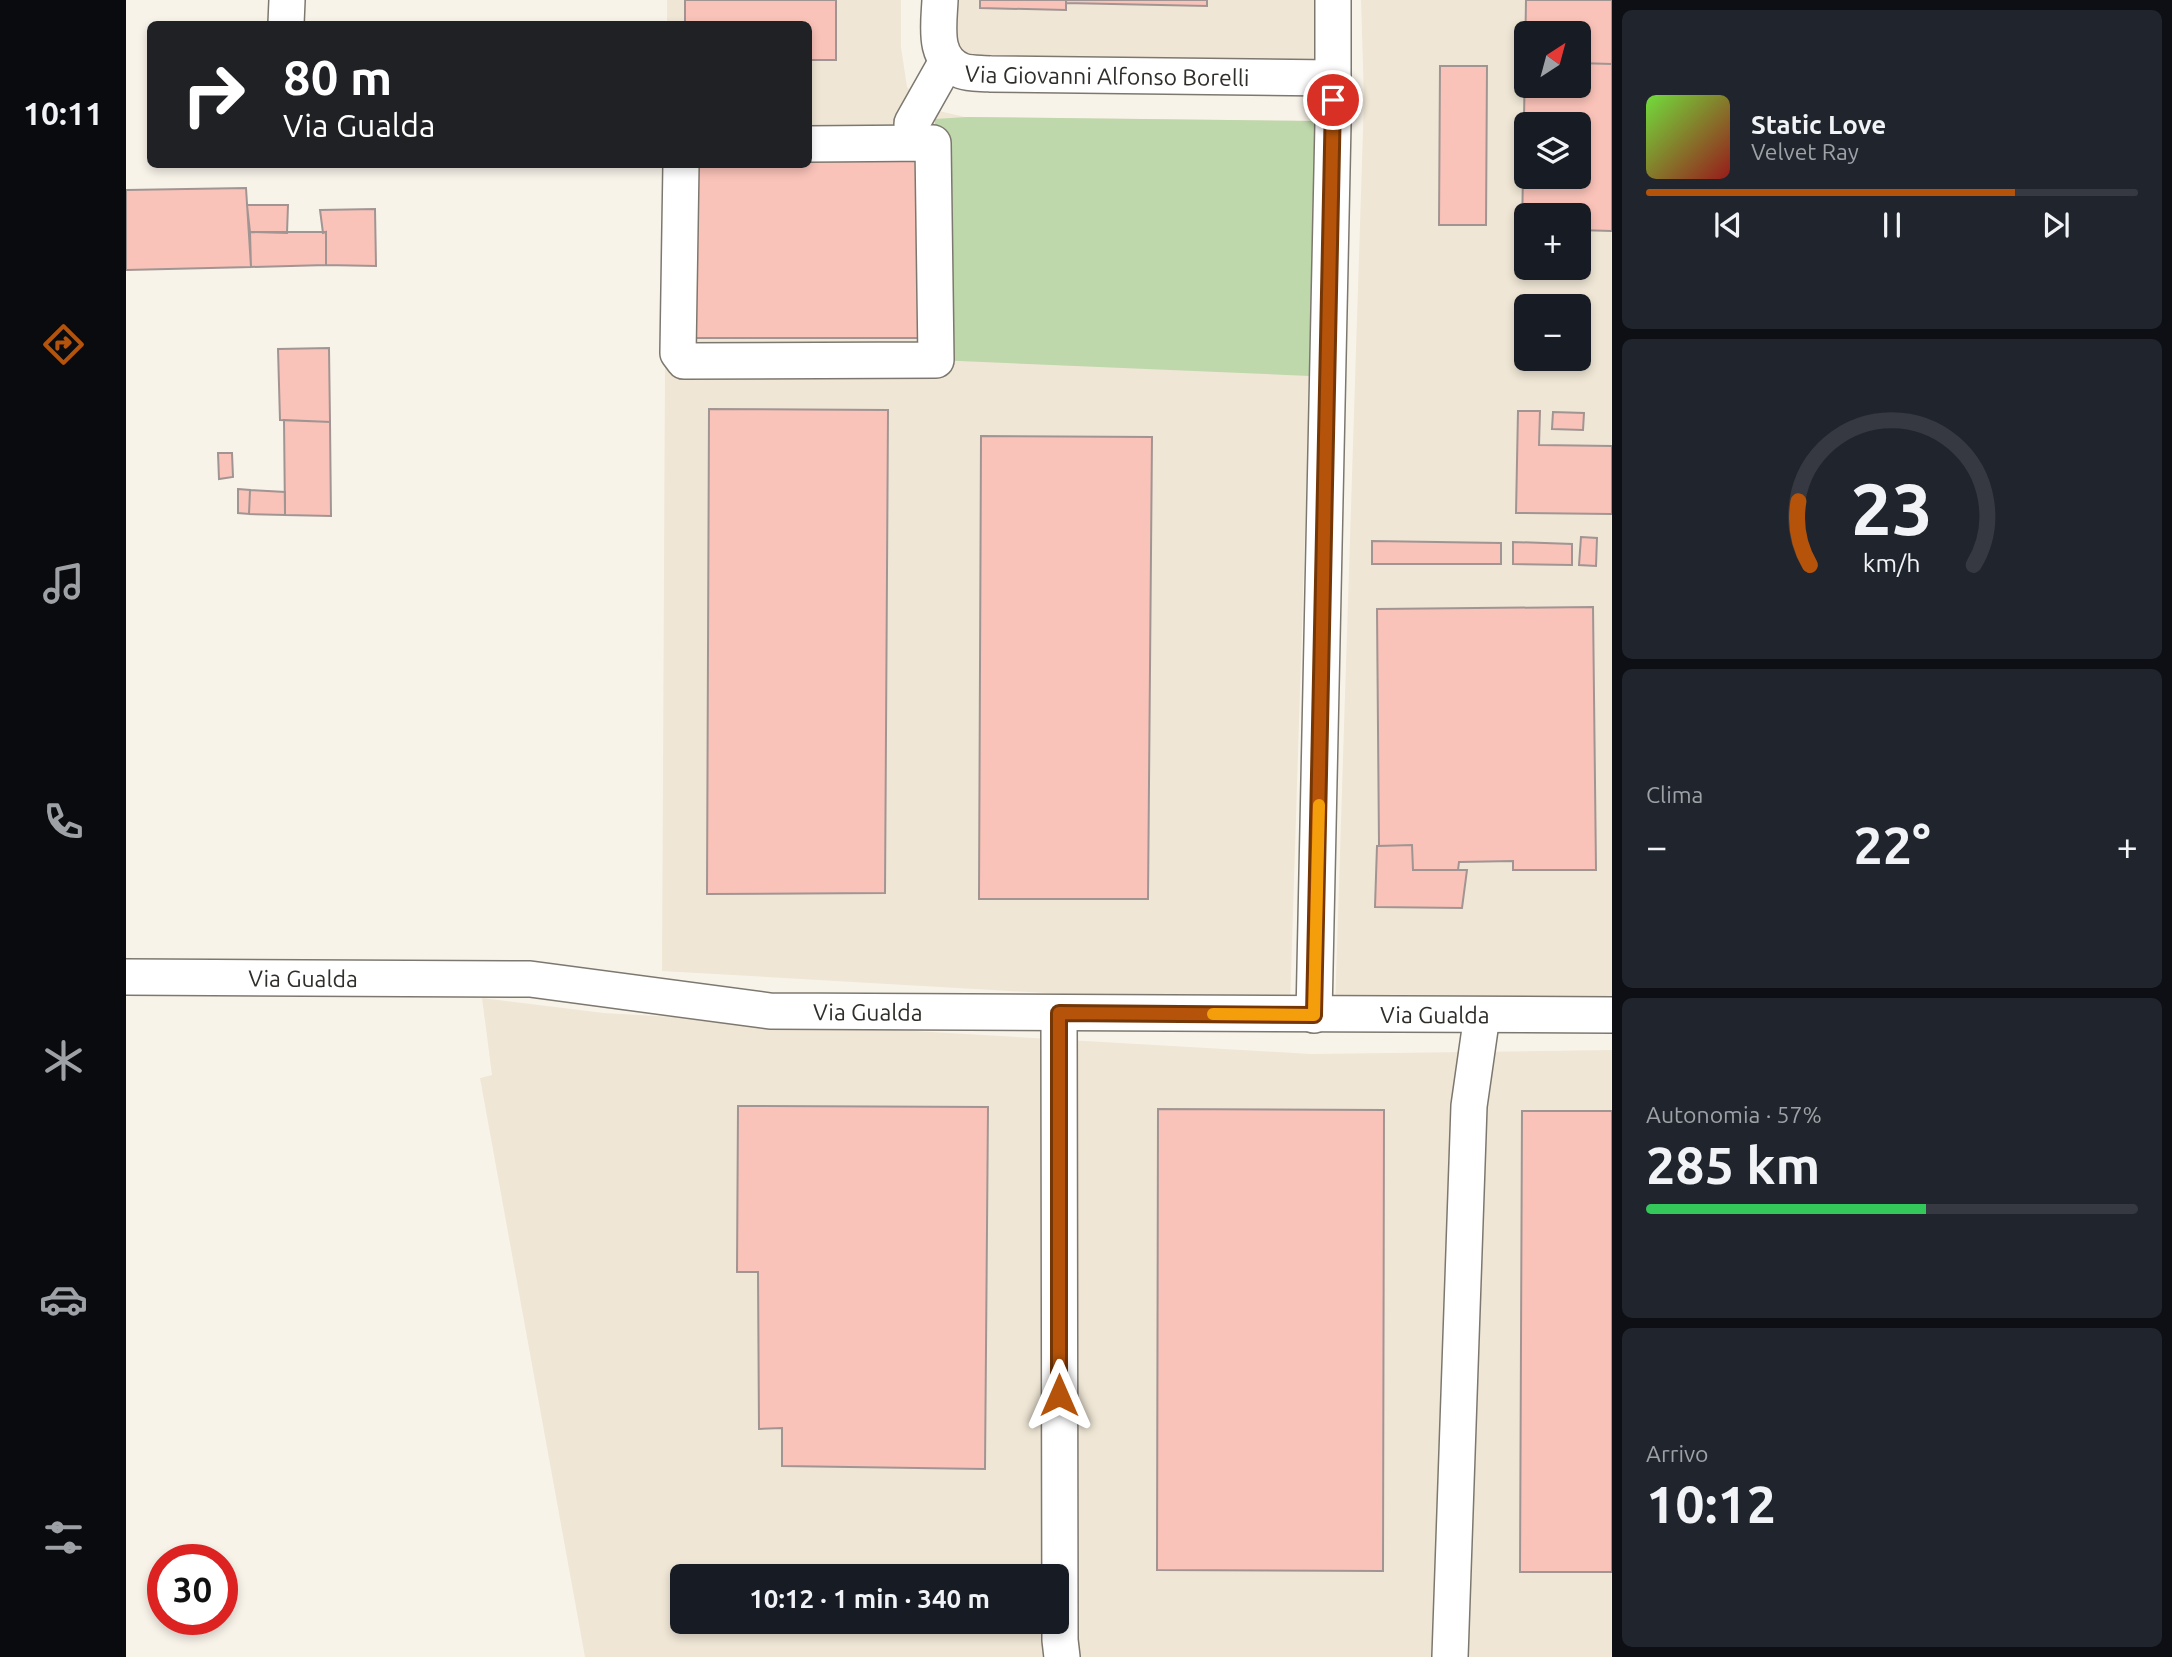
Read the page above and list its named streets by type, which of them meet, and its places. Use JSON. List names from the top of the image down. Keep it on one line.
{"streets":{"street":["Via Giovanni Alfonso Borelli","Via Gualda"]},"north":"top right","page":{"tabs":"10:11","map_buttons":["+","−"],"turn":["80 m","Via Gualda"],"song":["Static Love","Velvet Ray"],"tile":["Clima",["Autonomia · 57%","285 km"],["Arrivo","10:12"]],"heat":["−","22°","+"],"limit":"30","trip":"10:12 · 1 min · 340 m","gauge":["23","km/h"]}}
